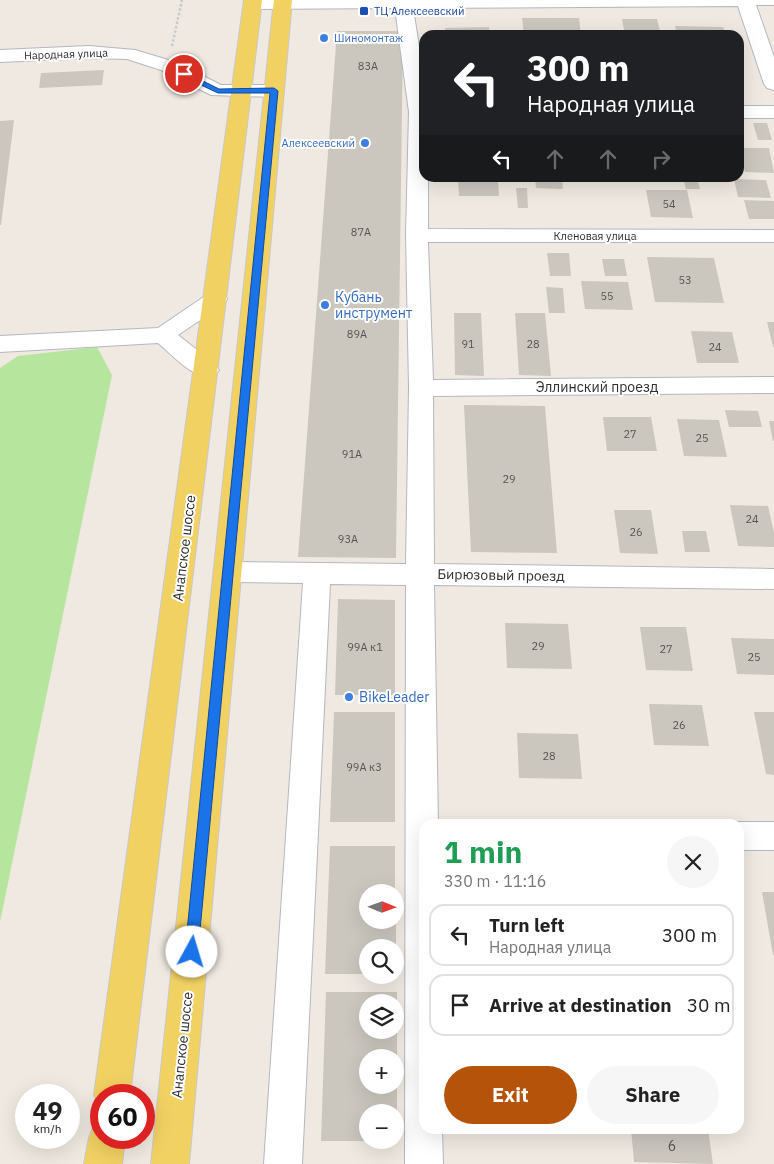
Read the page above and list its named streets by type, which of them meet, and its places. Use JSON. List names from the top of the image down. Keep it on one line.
{"streets":{"main road":["Анапское шоссе"],"street":["Народная улица","Кленовая улица","Эллинский проезд","Бирюзовый проезд"]},"crossings":[["Народная улица","Анапское шоссе"],["Анапское шоссе","Бирюзовый проезд"]],"places":{"transit":["ТЦ Алексеевский"],"other":["Шиномонтаж","Алексеевский","Кубань инструмент","BikeLeader"]},"house_numbers":["83А","54","87А","53","55","89А","91","28","24","27","25","91А","29","24","26","93А","29","99А к1","27","25","26","28","99А к3","6"],"north":"right","page":{"turn":["300 m","Народная улица"],"heading":["1 min","330 m · 11:16"],"map_buttons":["+","−"],"list":[{"name":"Turn left","note":"Народная улица","value":"300 m"},{"name":"Arrive at destination","value":"30 m"}],"buttons":["Exit","Share"],"speed":"49 km/h","limit":"60"}}
